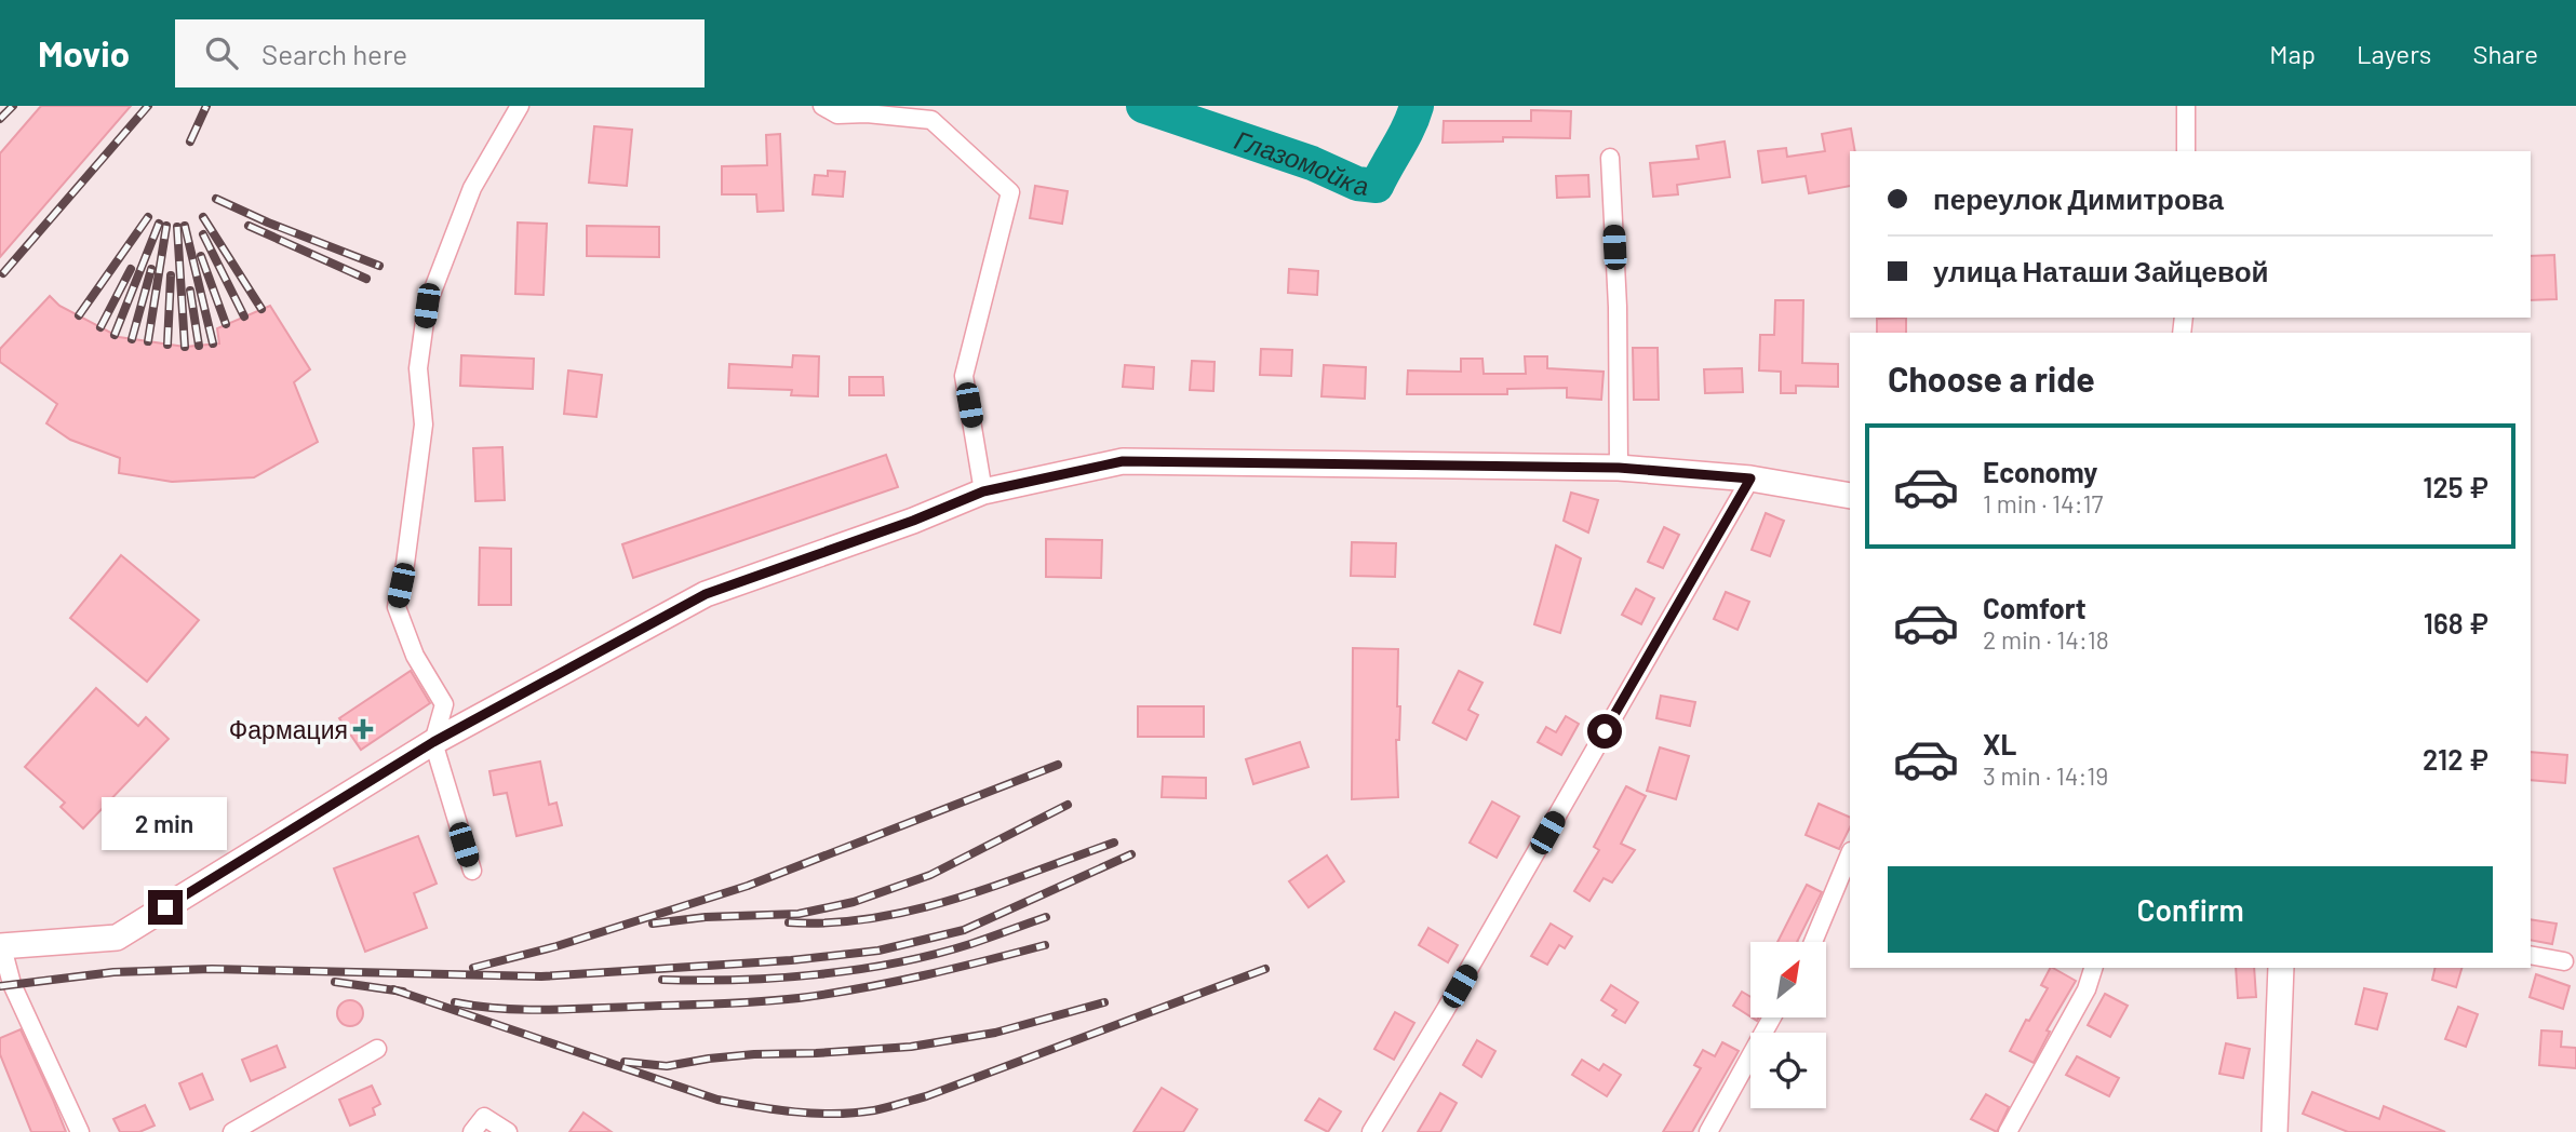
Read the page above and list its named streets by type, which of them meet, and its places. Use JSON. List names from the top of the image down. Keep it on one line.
{"water":["Глазомойка"],"places":{"health":["Фармация"]},"north":"top right","page":{"header":"Movio","search":"Search here","nav":["Map","Layers","Share"],"banner":["переулок Димитрова","улица Наташи Зайцевой"],"heading":"Choose a ride","list":[{"name":"Economy","note":"1 min · 14:17","value":"125 ₽"},{"name":"Comfort","note":"2 min · 14:18","value":"168 ₽"},{"name":"XL","note":"3 min · 14:19","value":"212 ₽"}],"bubble":"2 min","buttons":"Confirm"}}
